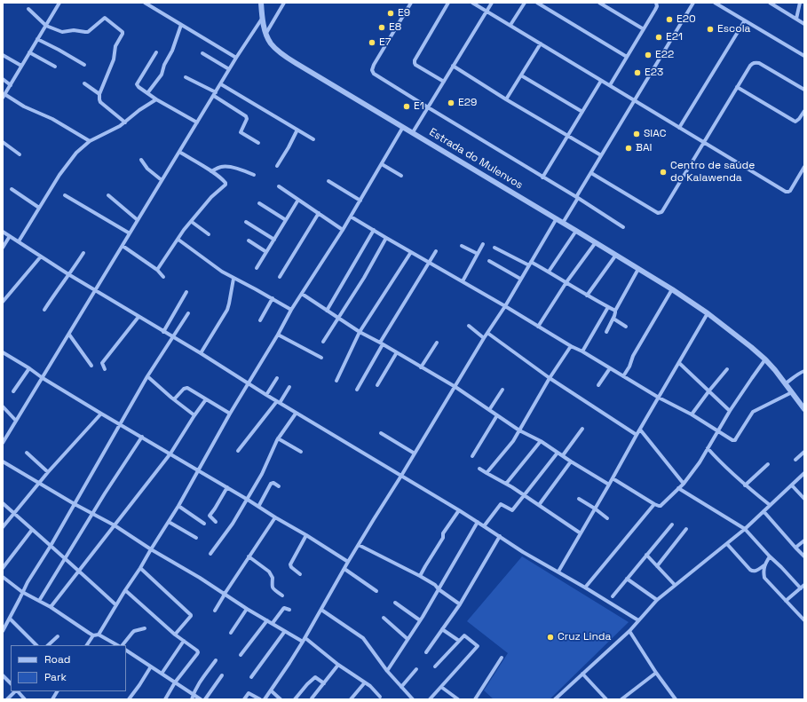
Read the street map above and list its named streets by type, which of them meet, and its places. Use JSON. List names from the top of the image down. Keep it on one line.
{"streets":{"street":["Estrada do Mulenvos"]},"places":["E9","E20","E8","Escola","E21","E7","E22","E23","E29","E1","SIAC","BAI","Centro de saúde do Kalawenda","Cruz Linda"],"legend":["Road","Park"]}
